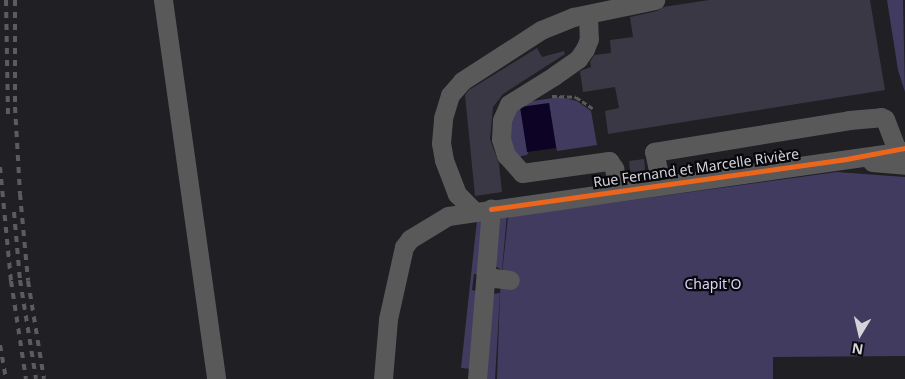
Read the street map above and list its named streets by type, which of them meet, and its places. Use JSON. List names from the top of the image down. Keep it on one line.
{"streets":{"street":["Rue Fernand et Marcelle Rivière"]},"parks":["Chapit'O"],"north":"bottom"}
